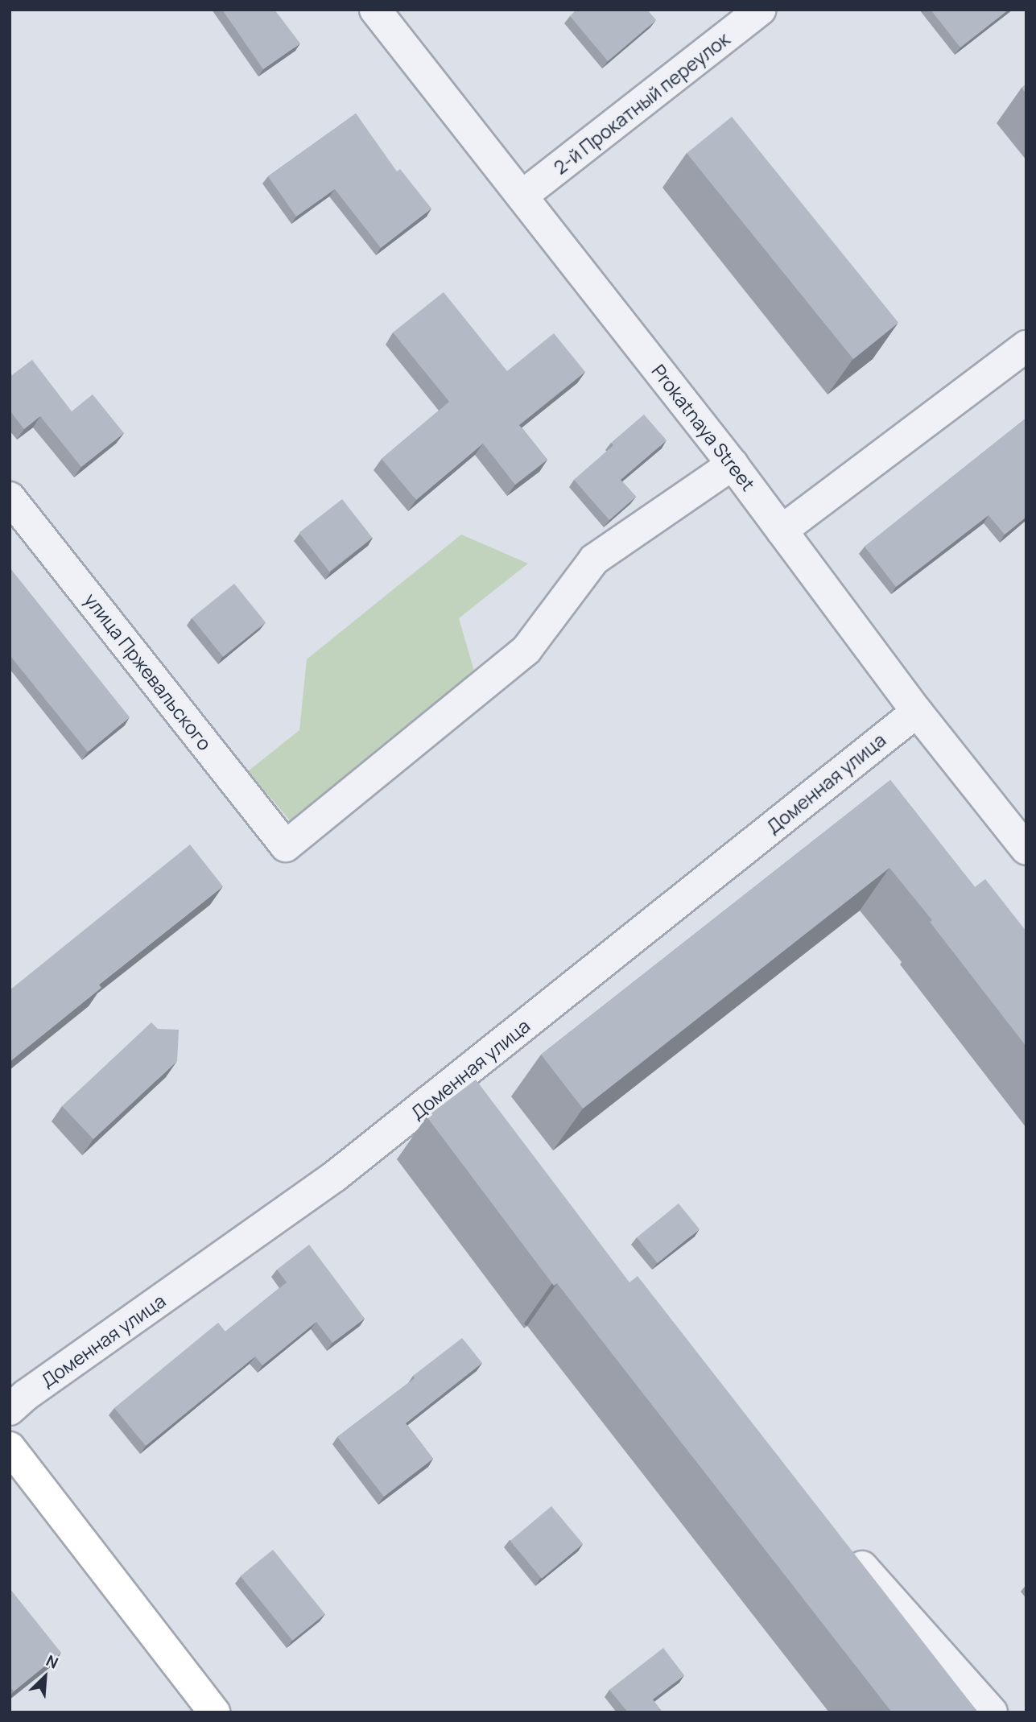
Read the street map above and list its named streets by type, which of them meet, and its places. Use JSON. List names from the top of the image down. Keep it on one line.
{"streets":{"street":["2-й Прокатный переулок","Prokatnaya Street","улица Пржевальского","Доменная улица"]},"crossings":[["2-й Прокатный переулок","Prokatnaya Street"],["Prokatnaya Street","улица Пржевальского"],["Prokatnaya Street","Доменная улица"]],"north":"top right"}
